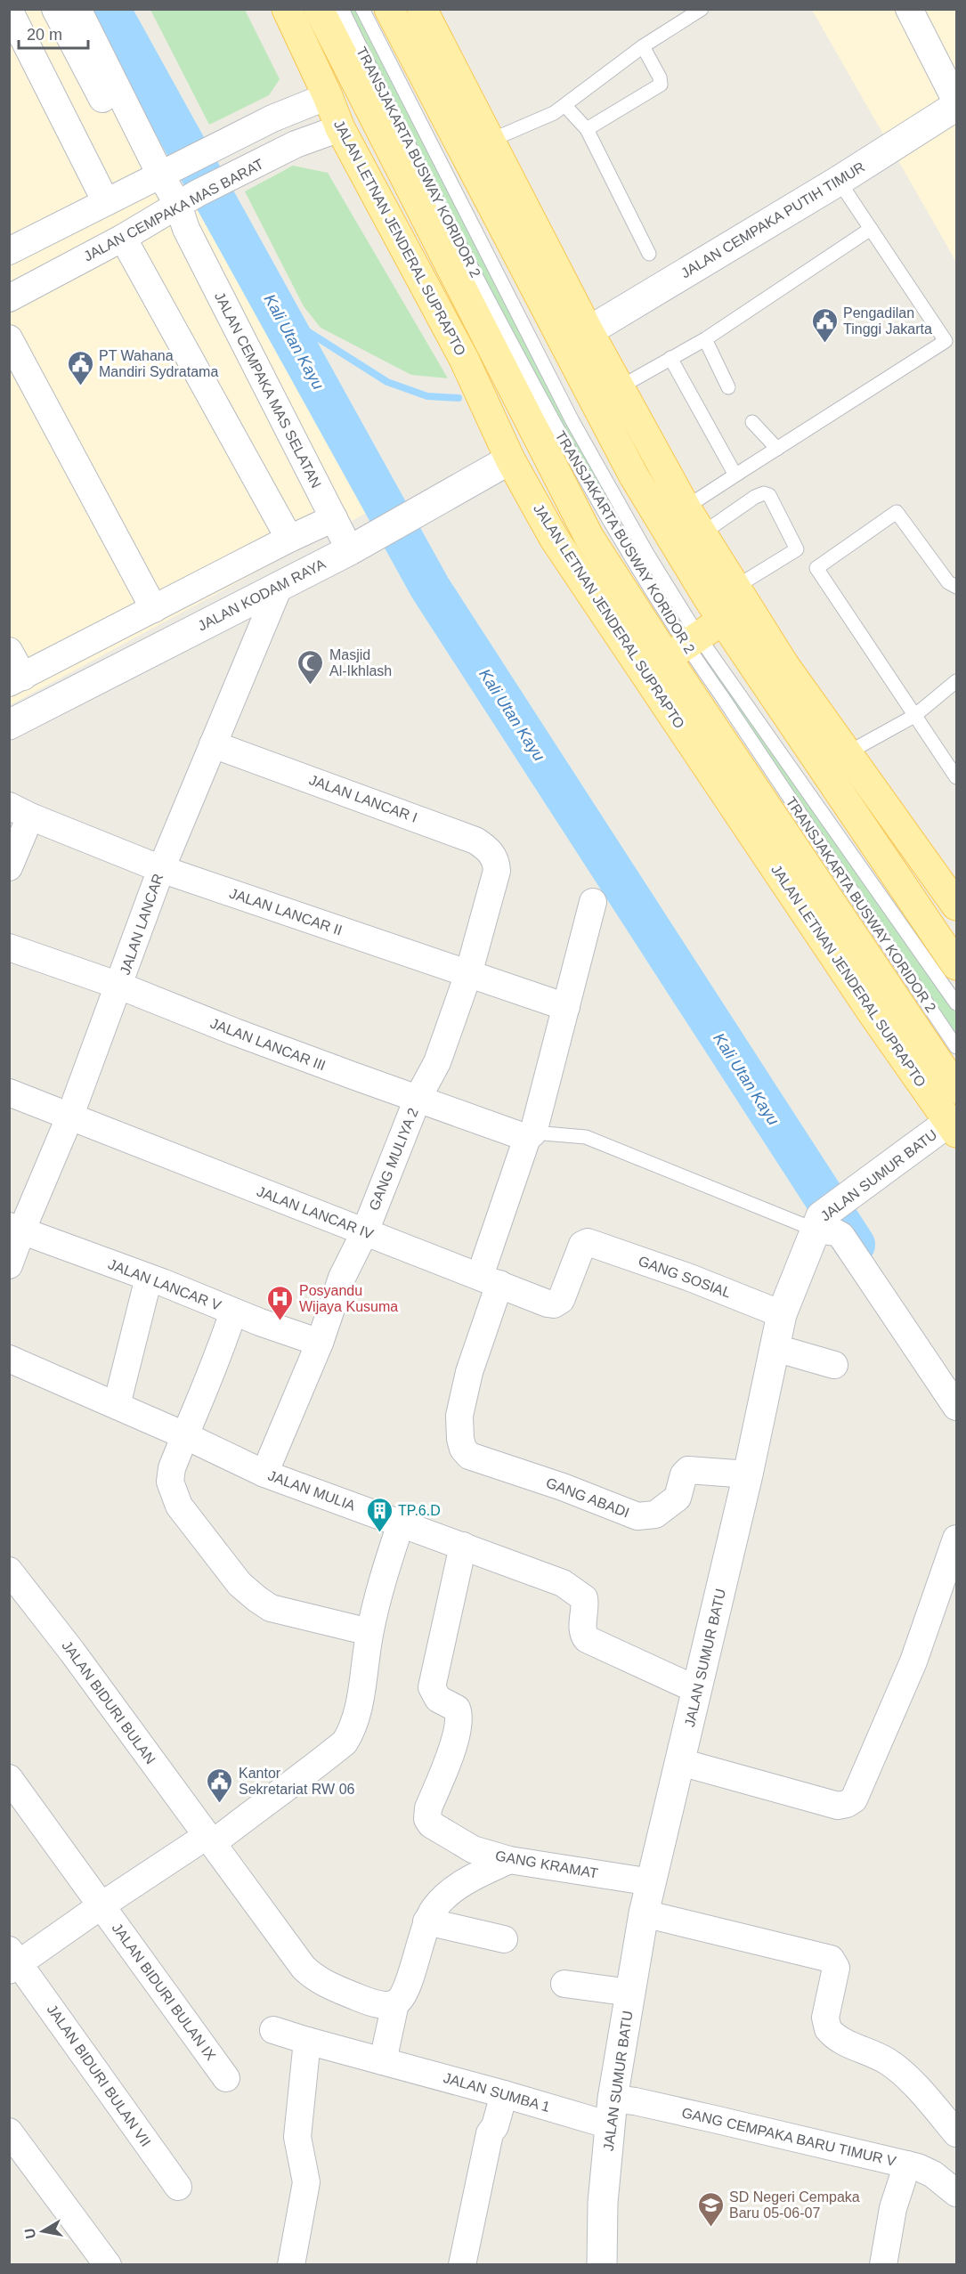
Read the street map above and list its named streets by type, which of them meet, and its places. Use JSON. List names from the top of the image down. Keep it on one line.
{"streets":{"main road":["JALAN LETNAN JENDERAL SUPRAPTO"],"street":["JALAN CEMPAKA MAS BARAT","JALAN CEMPAKA PUTIH TIMUR","JALAN CEMPAKA MAS SELATAN","JALAN KODAM RAYA","JALAN LANCAR I","JALAN LANCAR II","JALAN LANCAR","JALAN LANCAR III","GANG MULIYA 2","JALAN SUMUR BATU","JALAN LANCAR IV","GANG SOSIAL","JALAN LANCAR V","JALAN MULIA","GANG ABADI","JALAN BIDURI BULAN","GANG KRAMAT","JALAN BIDURI BULAN IX","JALAN BIDURI BULAN VII","JALAN SUMBA 1","GANG CEMPAKA BARU TIMUR V"],"lane":["TRANSJAKARTA BUSWAY KORIDOR 2"]},"crossings":[["TRANSJAKARTA BUSWAY KORIDOR 2","JALAN LETNAN JENDERAL SUPRAPTO"],["JALAN CEMPAKA MAS BARAT","JALAN LETNAN JENDERAL SUPRAPTO"],["JALAN CEMPAKA MAS BARAT","JALAN CEMPAKA MAS SELATAN"],["JALAN LETNAN JENDERAL SUPRAPTO","JALAN KODAM RAYA"],["JALAN LETNAN JENDERAL SUPRAPTO","JALAN SUMUR BATU"],["JALAN CEMPAKA MAS SELATAN","JALAN KODAM RAYA"],["JALAN KODAM RAYA","JALAN LANCAR"],["JALAN LANCAR I","JALAN LANCAR"],["JALAN LANCAR I","GANG MULIYA 2"],["JALAN LANCAR II","JALAN LANCAR"],["JALAN LANCAR II","GANG MULIYA 2"],["JALAN LANCAR","JALAN LANCAR III"],["JALAN LANCAR","JALAN LANCAR IV"],["JALAN LANCAR","JALAN LANCAR V"],["JALAN LANCAR III","GANG MULIYA 2"],["GANG MULIYA 2","JALAN LANCAR IV"],["GANG MULIYA 2","JALAN LANCAR V"],["GANG MULIYA 2","JALAN MULIA"],["JALAN SUMUR BATU","GANG SOSIAL"],["JALAN SUMUR BATU","JALAN MULIA"],["JALAN SUMUR BATU","GANG ABADI"],["JALAN SUMUR BATU","GANG KRAMAT"],["JALAN SUMUR BATU","JALAN SUMBA 1"],["JALAN SUMUR BATU","GANG CEMPAKA BARU TIMUR V"],["JALAN LANCAR IV","GANG SOSIAL"],["JALAN LANCAR IV","GANG ABADI"],["JALAN MULIA","GANG KRAMAT"],["JALAN SUMBA 1","GANG CEMPAKA BARU TIMUR V"]],"water":["Kali Utan Kayu"],"places":{"public building":["Pengadilan Tinggi Jakarta","PT Wahana Mandiri Sydratama","Kantor Sekretariat RW 06"],"mosque":["Masjid Al-Ikhlash"],"hospital":["Posyandu Wijaya Kusuma"],"building":["TP.6.D"],"school or university":["SD Negeri Cempaka Baru 05-06-07"]},"scale_bar":"20 m","north":"left"}
